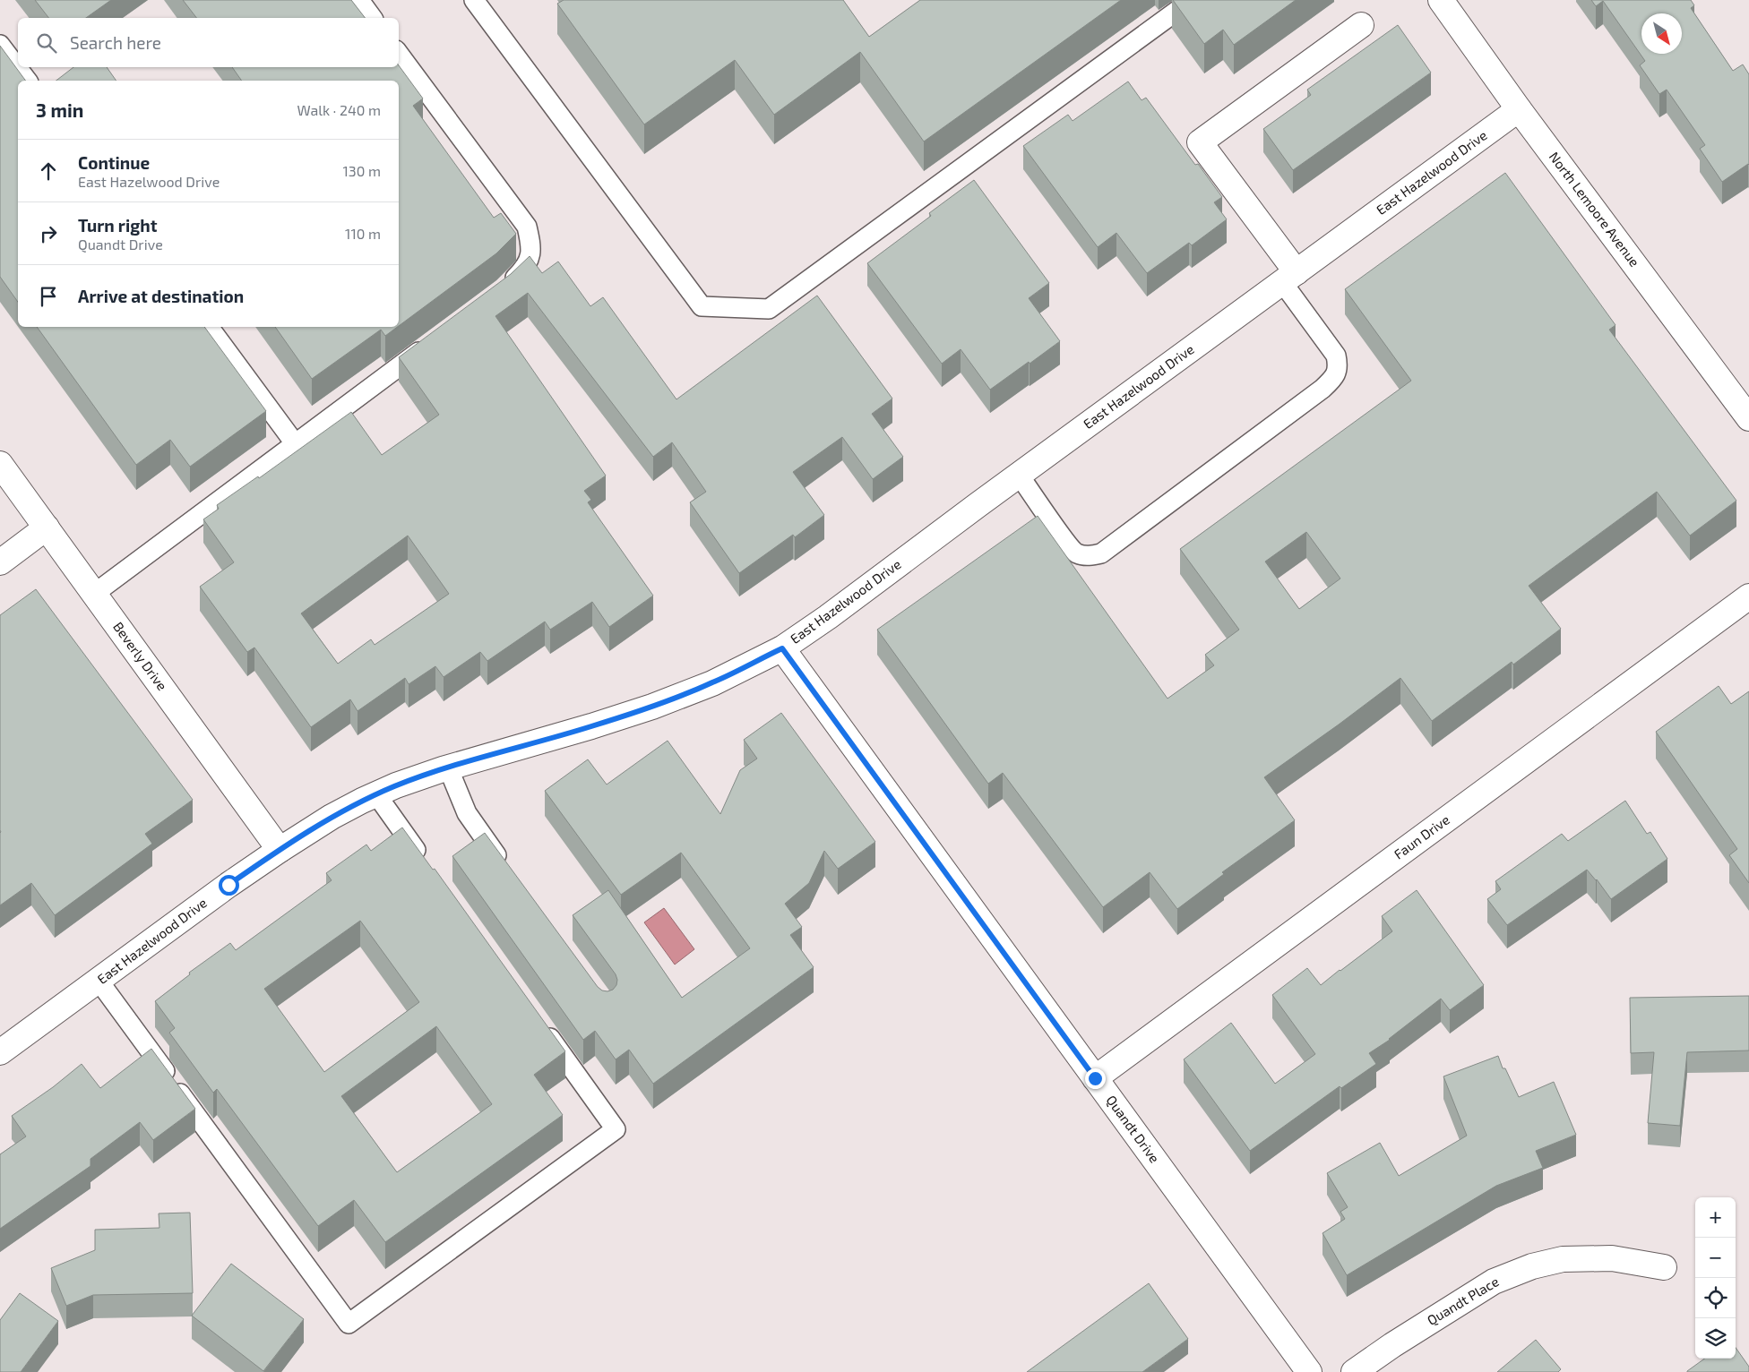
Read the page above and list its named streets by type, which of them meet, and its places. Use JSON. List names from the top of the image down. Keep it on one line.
{"streets":{"street":["East Hazelwood Drive","North Lemoore Avenue","Beverly Drive","Faun Drive","Quandt Drive","Quandt Place"]},"crossings":[["East Hazelwood Drive","North Lemoore Avenue"],["East Hazelwood Drive","Beverly Drive"],["East Hazelwood Drive","Quandt Drive"],["Faun Drive","Quandt Drive"]],"north":"bottom right","page":{"search":"Search here","heading":["3 min","Walk · 240 m"],"list":[["Continue","East Hazelwood Drive","130 m"],["Turn right","Quandt Drive","110 m"],"Arrive at destination"],"map_buttons":["+","−"]}}
